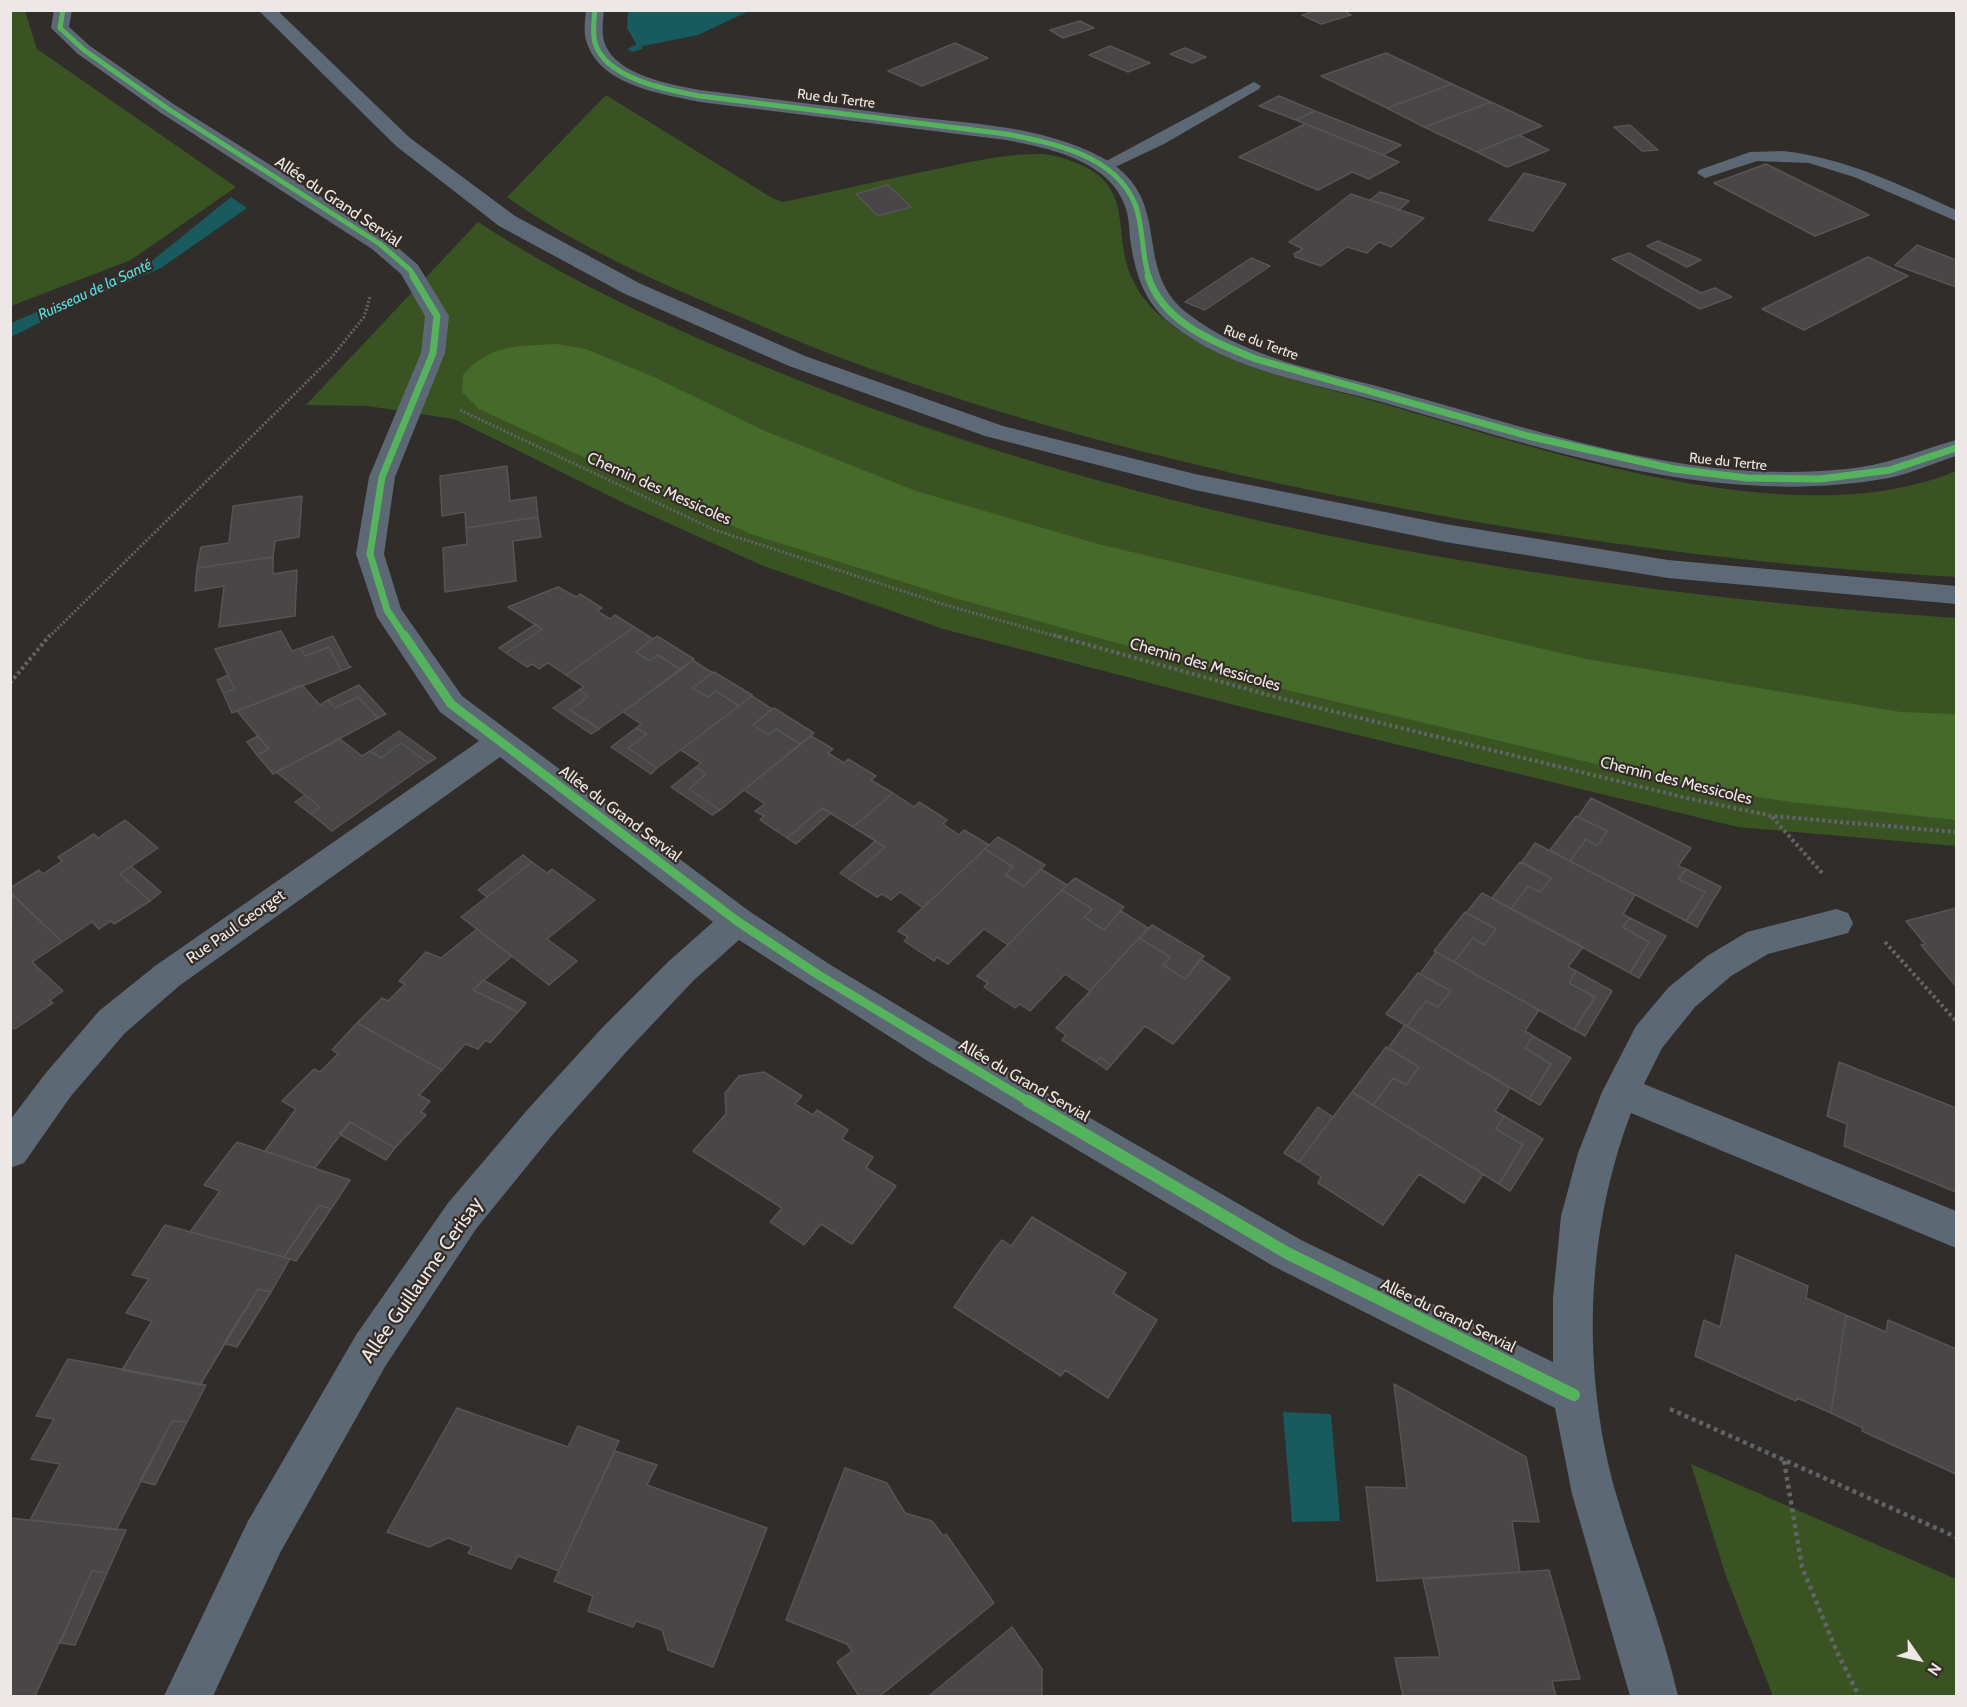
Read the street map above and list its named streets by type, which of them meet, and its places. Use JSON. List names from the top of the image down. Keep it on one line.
{"streets":{"street":["Rue du Tertre","Allée du Grand Servial","Rue Paul Georget","Allée Guillaume Cerisay"],"path":["Chemin des Messicoles"]},"crossings":[["Allée du Grand Servial","Rue Paul Georget"],["Allée du Grand Servial","Allée Guillaume Cerisay"]],"water":["Ruisseau de la Santé"],"north":"bottom right"}
